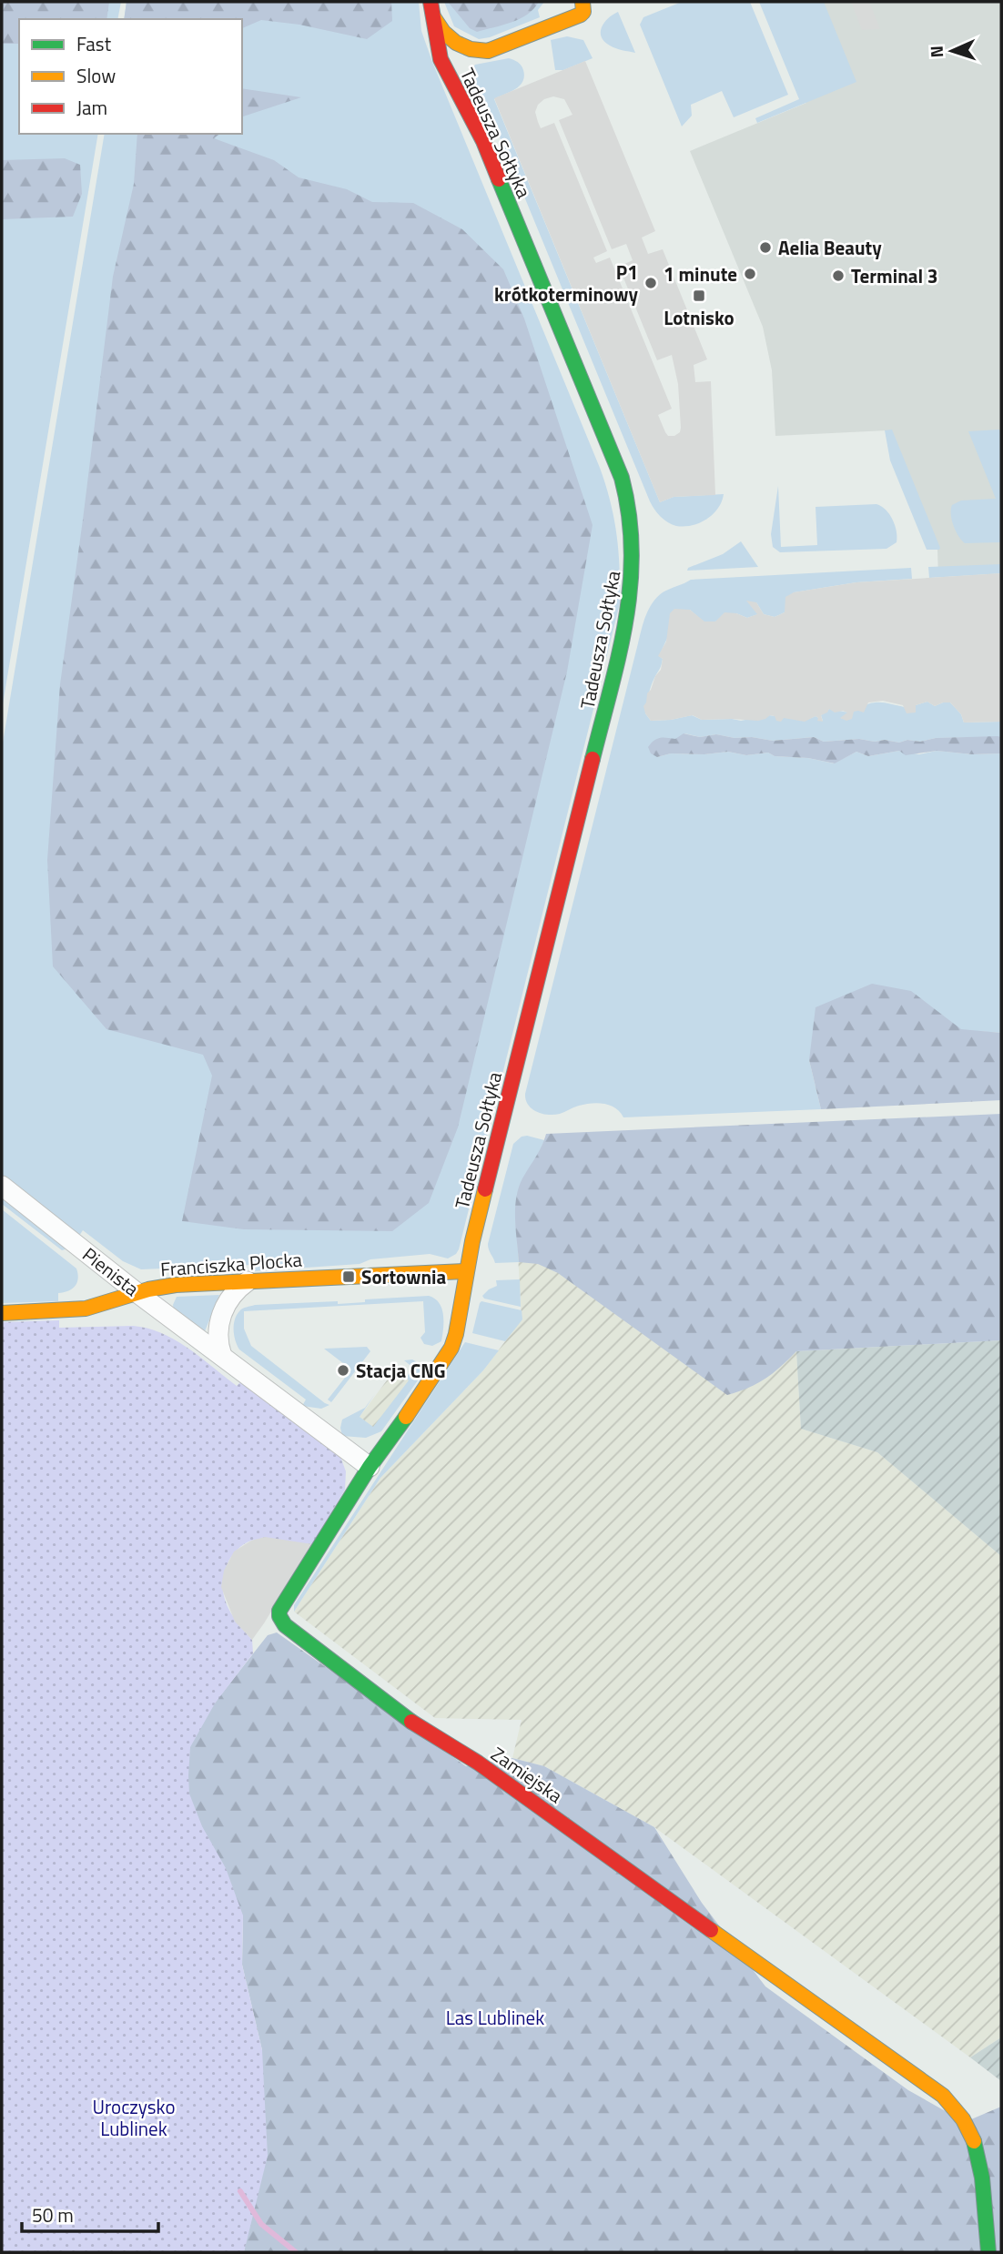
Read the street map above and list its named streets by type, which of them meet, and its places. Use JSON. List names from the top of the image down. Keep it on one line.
{"streets":{"street":["Tadeusza Sołtyka","Franciszka Plocka","Pienista","Zamiejska"]},"crossings":[["Tadeusza Sołtyka","Franciszka Plocka"],["Tadeusza Sołtyka","Zamiejska"],["Franciszka Plocka","Pienista"],["Franciszka Plocka","Zamiejska"],["Pienista","Zamiejska"]],"parks":["Las Lublinek","Uroczysko Lublinek"],"places":{"other":["Aelia Beauty","1 minute","Terminal 3","P1 krótkoterminowy","Stacja CNG"],"transit":["Lotnisko","Sortownia"]},"legend":["Fast","Slow","Jam"],"scale_bar":"50 m","north":"left"}
